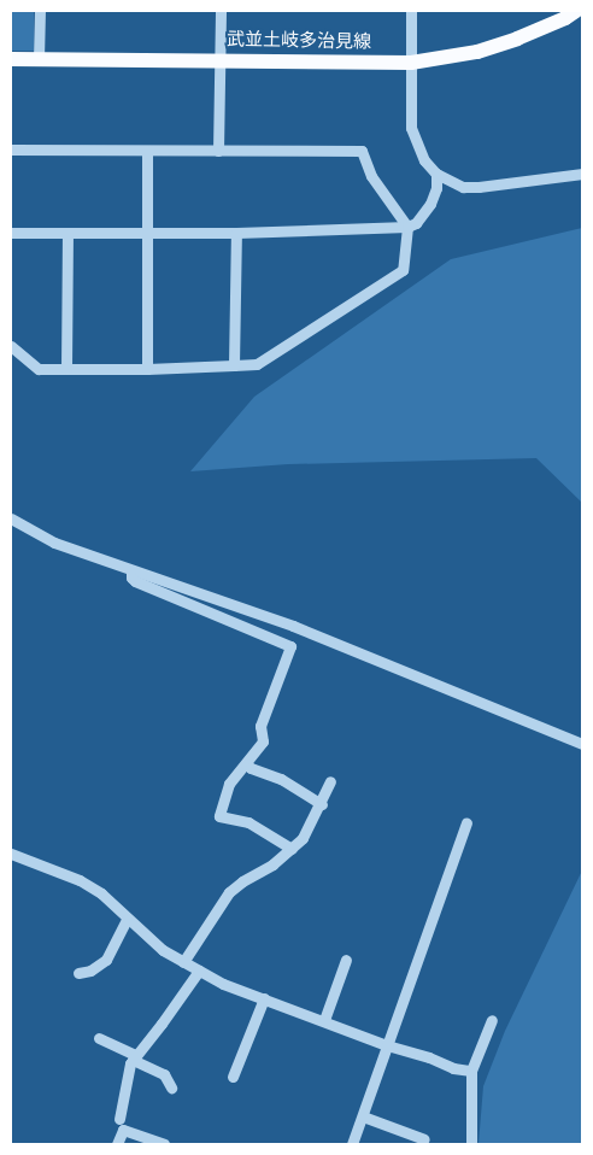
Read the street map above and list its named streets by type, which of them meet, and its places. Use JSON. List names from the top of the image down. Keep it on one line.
{"streets":{"main road":["武並土岐多治見線"]}}
